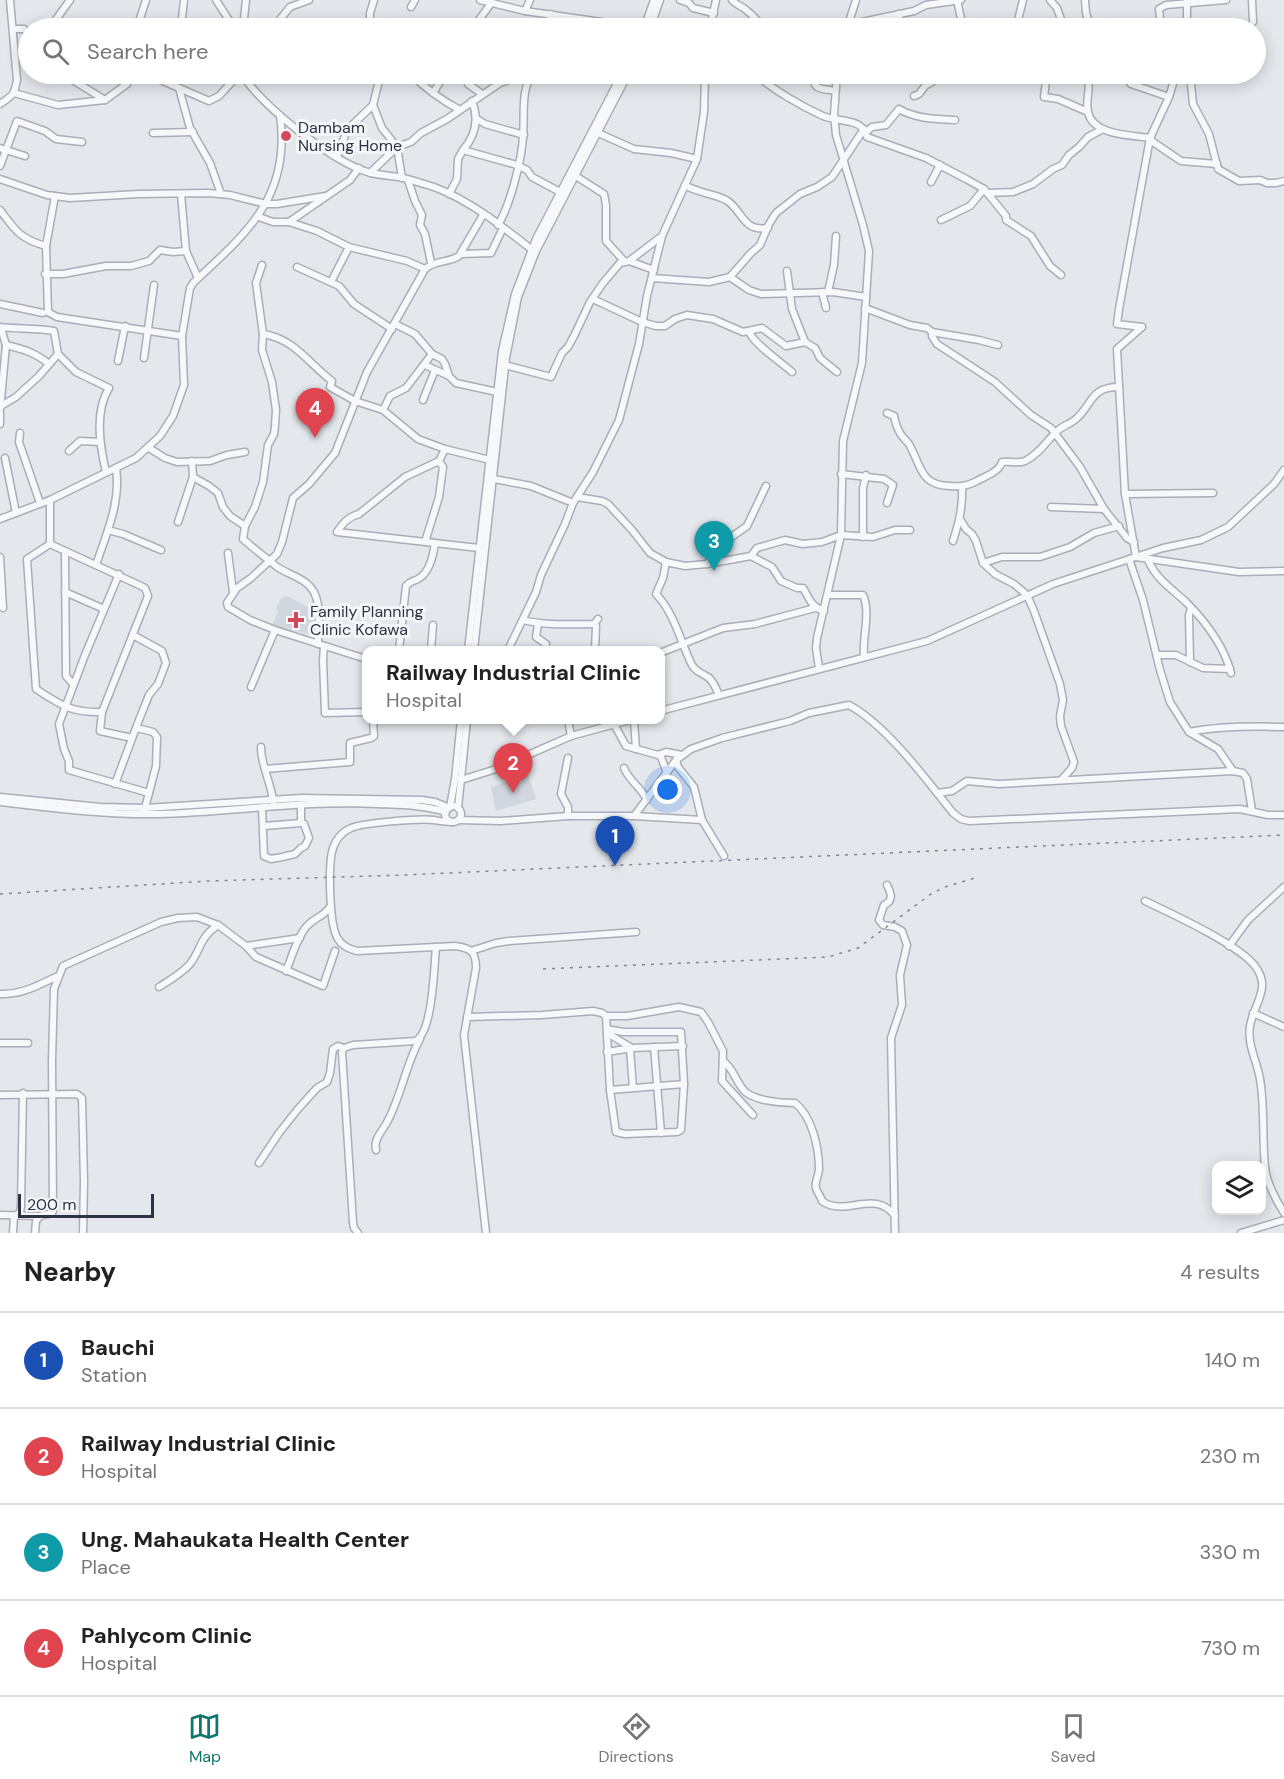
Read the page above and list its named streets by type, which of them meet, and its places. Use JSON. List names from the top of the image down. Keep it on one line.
{"places":{"other":["Dambam Nursing Home"],"health":["Family Planning Clinic Kofawa"]},"scale_bar":"200 m","page":{"search":"Search here","pins":["4","3","2","1"],"popup":["Railway Industrial Clinic","Hospital"],"scale":"200 m","heading":["Nearby","4 results"],"list":[{"mark":"1","name":"Bauchi","note":"Station","value":"140 m"},{"mark":"2","name":"Railway Industrial Clinic","note":"Hospital","value":"230 m"},{"mark":"3","name":"Ung. Mahaukata Health Center","note":"Place","value":"330 m"},{"mark":"4","name":"Pahlycom Clinic","note":"Hospital","value":"730 m"}],"nav":["Map","Directions","Saved"]}}
